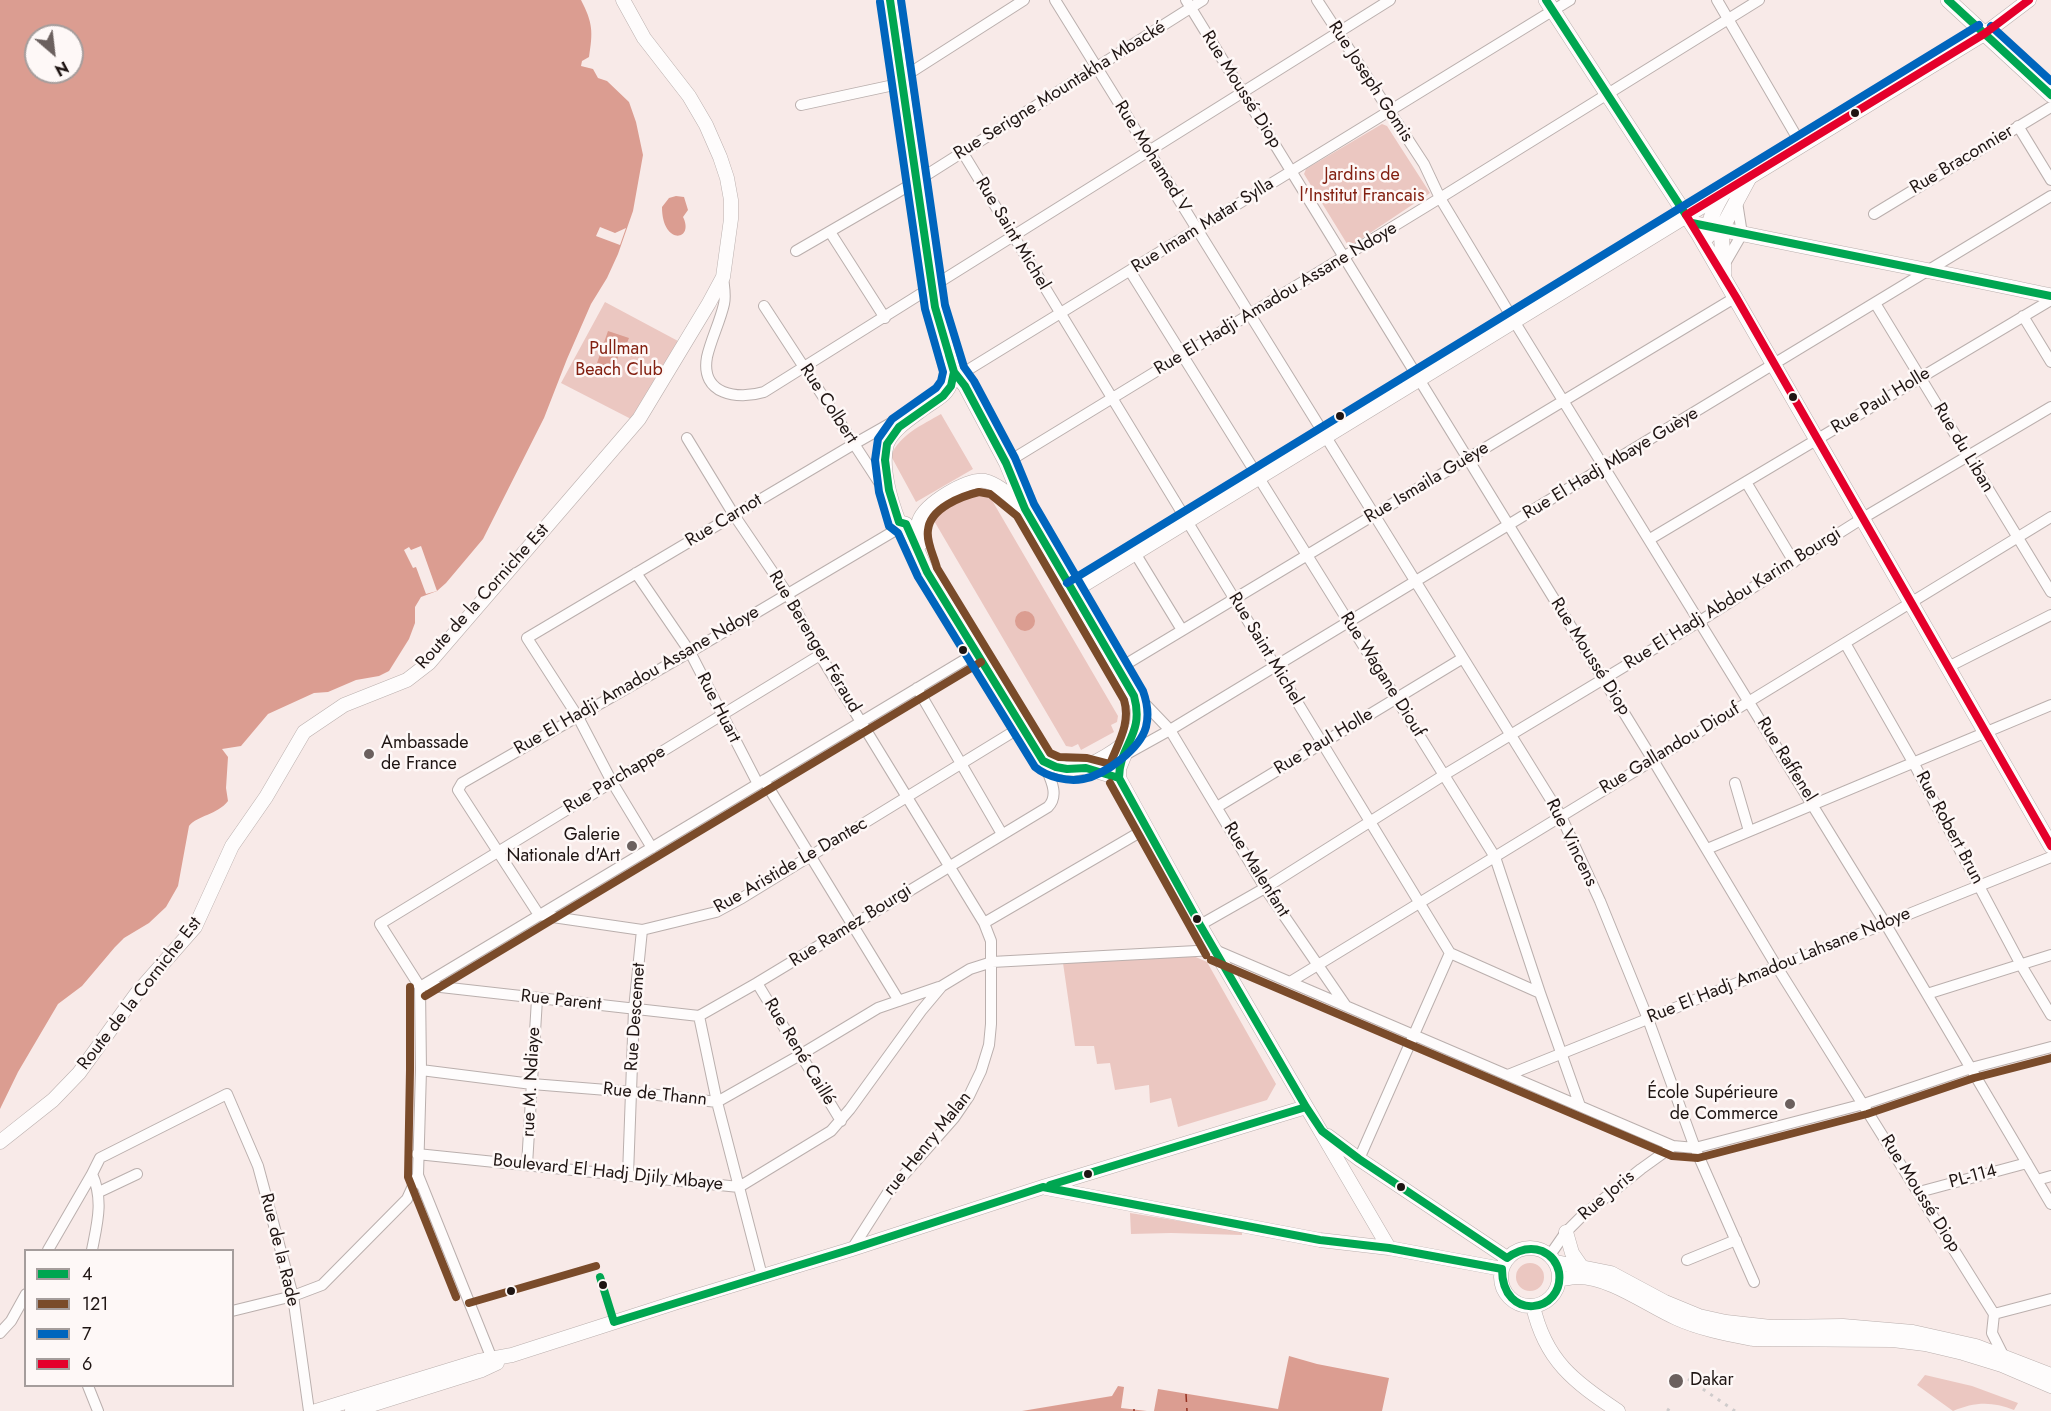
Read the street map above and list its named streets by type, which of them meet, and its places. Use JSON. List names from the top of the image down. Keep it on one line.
{"streets":{"street":["Rue Joseph Gomis","Rue Moussé Diop","Rue Serigne Mountakha Mbacké","Rue Mohamed V","Rue Braconnier","Rue Imam Matar Sylla","Rue Saint Michel","Rue El Hadji Amadou Assane Ndoye","Rue Paul Holle","Rue Colbert","Rue du Liban","Rue El Hadj Mbaye Guèye","Rue Ismaila Guèye","Rue Carnot","Route de la Corniche Est","Rue El Hadj Abdou Karim Bourgi","Rue Berenger Féraud","Rue Wagane Diouf","Rue Huart","Rue Gallandou Diouf","Rue Raffenel","Rue Parchappe","Rue Robert Brun","Rue Vincens","Rue Aristide Le Dantec","Rue Malenfant","Rue Ramez Bourgi","Rue El Hadj Amadou Lahsane Ndoye","Rue Parent","Rue Descemet","Rue René Caillé","rue M. Ndiaye","Rue de Thann","rue Henry Malan","Boulevard El Hadj Djily Mbaye","PL-114","Rue Joris","Rue de la Rade"]},"crossings":[["Rue Joseph Gomis","Rue Imam Matar Sylla"],["Rue Joseph Gomis","Rue El Hadji Amadou Assane Ndoye"],["Rue Joseph Gomis","Rue Raffenel"],["Rue Moussé Diop","Rue Serigne Mountakha Mbacké"],["Rue Moussé Diop","Rue Imam Matar Sylla"],["Rue Moussé Diop","Rue El Hadji Amadou Assane Ndoye"],["Rue Moussé Diop","Rue El Hadj Mbaye Guèye"],["Rue Moussé Diop","Rue Ismaila Guèye"],["Rue Moussé Diop","Rue El Hadj Abdou Karim Bourgi"],["Rue Moussé Diop","Rue Gallandou Diouf"],["Rue Moussé Diop","Rue El Hadj Amadou Lahsane Ndoye"],["Rue Moussé Diop","Boulevard El Hadj Djily Mbaye"],["Rue Moussé Diop","PL-114"],["Rue Serigne Mountakha Mbacké","Rue Mohamed V"],["Rue Serigne Mountakha Mbacké","Rue Saint Michel"],["Rue Mohamed V","Rue Imam Matar Sylla"],["Rue Mohamed V","Rue El Hadji Amadou Assane Ndoye"],["Rue Mohamed V","Rue Vincens"],["Rue Imam Matar Sylla","Rue Saint Michel"],["Rue Imam Matar Sylla","Rue Wagane Diouf"],["Rue Saint Michel","Rue El Hadji Amadou Assane Ndoye"],["Rue Saint Michel","Rue Paul Holle"],["Rue Saint Michel","Rue El Hadj Mbaye Guèye"],["Rue Saint Michel","Rue Ismaila Guèye"],["Rue Saint Michel","Rue El Hadj Abdou Karim Bourgi"],["Rue Saint Michel","Rue Gallandou Diouf"],["Rue El Hadji Amadou Assane Ndoye","Rue Carnot"],["Rue El Hadji Amadou Assane Ndoye","Rue Berenger Féraud"],["Rue El Hadji Amadou Assane Ndoye","Rue Wagane Diouf"],["Rue El Hadji Amadou Assane Ndoye","Rue Huart"],["Rue El Hadji Amadou Assane Ndoye","Rue Parchappe"],["Rue Paul Holle","Rue du Liban"],["Rue Paul Holle","Rue Wagane Diouf"],["Rue Paul Holle","Rue Raffenel"],["Rue Paul Holle","Rue Vincens"],["Rue Paul Holle","Rue Malenfant"],["Rue Colbert","Rue Carnot"],["Rue du Liban","Rue El Hadj Mbaye Guèye"],["Rue du Liban","Rue El Hadj Abdou Karim Bourgi"],["Rue du Liban","Rue Gallandou Diouf"],["Rue El Hadj Mbaye Guèye","Rue Wagane Diouf"],["Rue El Hadj Mbaye Guèye","Rue Raffenel"],["Rue El Hadj Mbaye Guèye","Rue Vincens"],["Rue El Hadj Mbaye Guèye","Rue Malenfant"],["Rue Ismaila Guèye","Rue Wagane Diouf"],["Rue Ismaila Guèye","Rue Raffenel"],["Rue Ismaila Guèye","Rue Vincens"],["Rue Carnot","Rue Berenger Féraud"],["Rue Carnot","Rue Huart"],["Rue El Hadj Abdou Karim Bourgi","Rue Wagane Diouf"],["Rue El Hadj Abdou Karim Bourgi","Rue Raffenel"],["Rue El Hadj Abdou Karim Bourgi","Rue Vincens"],["Rue El Hadj Abdou Karim Bourgi","Rue Malenfant"],["Rue Berenger Féraud","Rue Parchappe"],["Rue Berenger Féraud","Rue Aristide Le Dantec"],["Rue Berenger Féraud","Rue Ramez Bourgi"],["Rue Berenger Féraud","rue Henry Malan"],["Rue Wagane Diouf","Rue Gallandou Diouf"],["Rue Wagane Diouf","Rue El Hadj Amadou Lahsane Ndoye"],["Rue Wagane Diouf","Boulevard El Hadj Djily Mbaye"],["Rue Huart","Rue Parchappe"],["Rue Huart","Rue Aristide Le Dantec"],["Rue Huart","Rue Ramez Bourgi"],["Rue Huart","Rue de Thann"],["Rue Gallandou Diouf","Rue Raffenel"],["Rue Gallandou Diouf","Rue Robert Brun"],["Rue Gallandou Diouf","Rue Vincens"],["Rue Gallandou Diouf","Rue Malenfant"],["Rue Gallandou Diouf","Boulevard El Hadj Djily Mbaye"],["Rue Raffenel","Rue El Hadj Amadou Lahsane Ndoye"],["Rue Raffenel","Boulevard El Hadj Djily Mbaye"],["Rue Raffenel","PL-114"],["Rue Parchappe","Rue Parent"],["Rue Robert Brun","Rue El Hadj Amadou Lahsane Ndoye"],["Rue Vincens","Rue El Hadj Amadou Lahsane Ndoye"],["Rue Vincens","Boulevard El Hadj Djily Mbaye"],["Rue Aristide Le Dantec","Rue Descemet"],["Rue Malenfant","Boulevard El Hadj Djily Mbaye"],["Rue Ramez Bourgi","Rue Parent"],["Rue Ramez Bourgi","Rue René Caillé"],["Rue El Hadj Amadou Lahsane Ndoye","Boulevard El Hadj Djily Mbaye"],["Rue Parent","Rue Descemet"],["Rue Parent","rue M. Ndiaye"],["Rue Descemet","Rue de Thann"],["Rue Descemet","Boulevard El Hadj Djily Mbaye"],["Rue René Caillé","Rue de Thann"],["Rue René Caillé","Boulevard El Hadj Djily Mbaye"],["rue M. Ndiaye","Rue de Thann"],["rue M. Ndiaye","Boulevard El Hadj Djily Mbaye"],["Rue de Thann","Boulevard El Hadj Djily Mbaye"],["rue Henry Malan","Boulevard El Hadj Djily Mbaye"],["Boulevard El Hadj Djily Mbaye","Rue Joris"]],"parks":["Jardins de l'Institut Francais","Pullman Beach Club"],"places":["Ambassade de France","Galerie Nationale d'Art","École Supérieure de Commerce","Dakar"],"lines":["transit line 4","transit line 7","transit line 6","transit line 121"],"legend":["4","121","7","6"],"north":"bottom right"}
